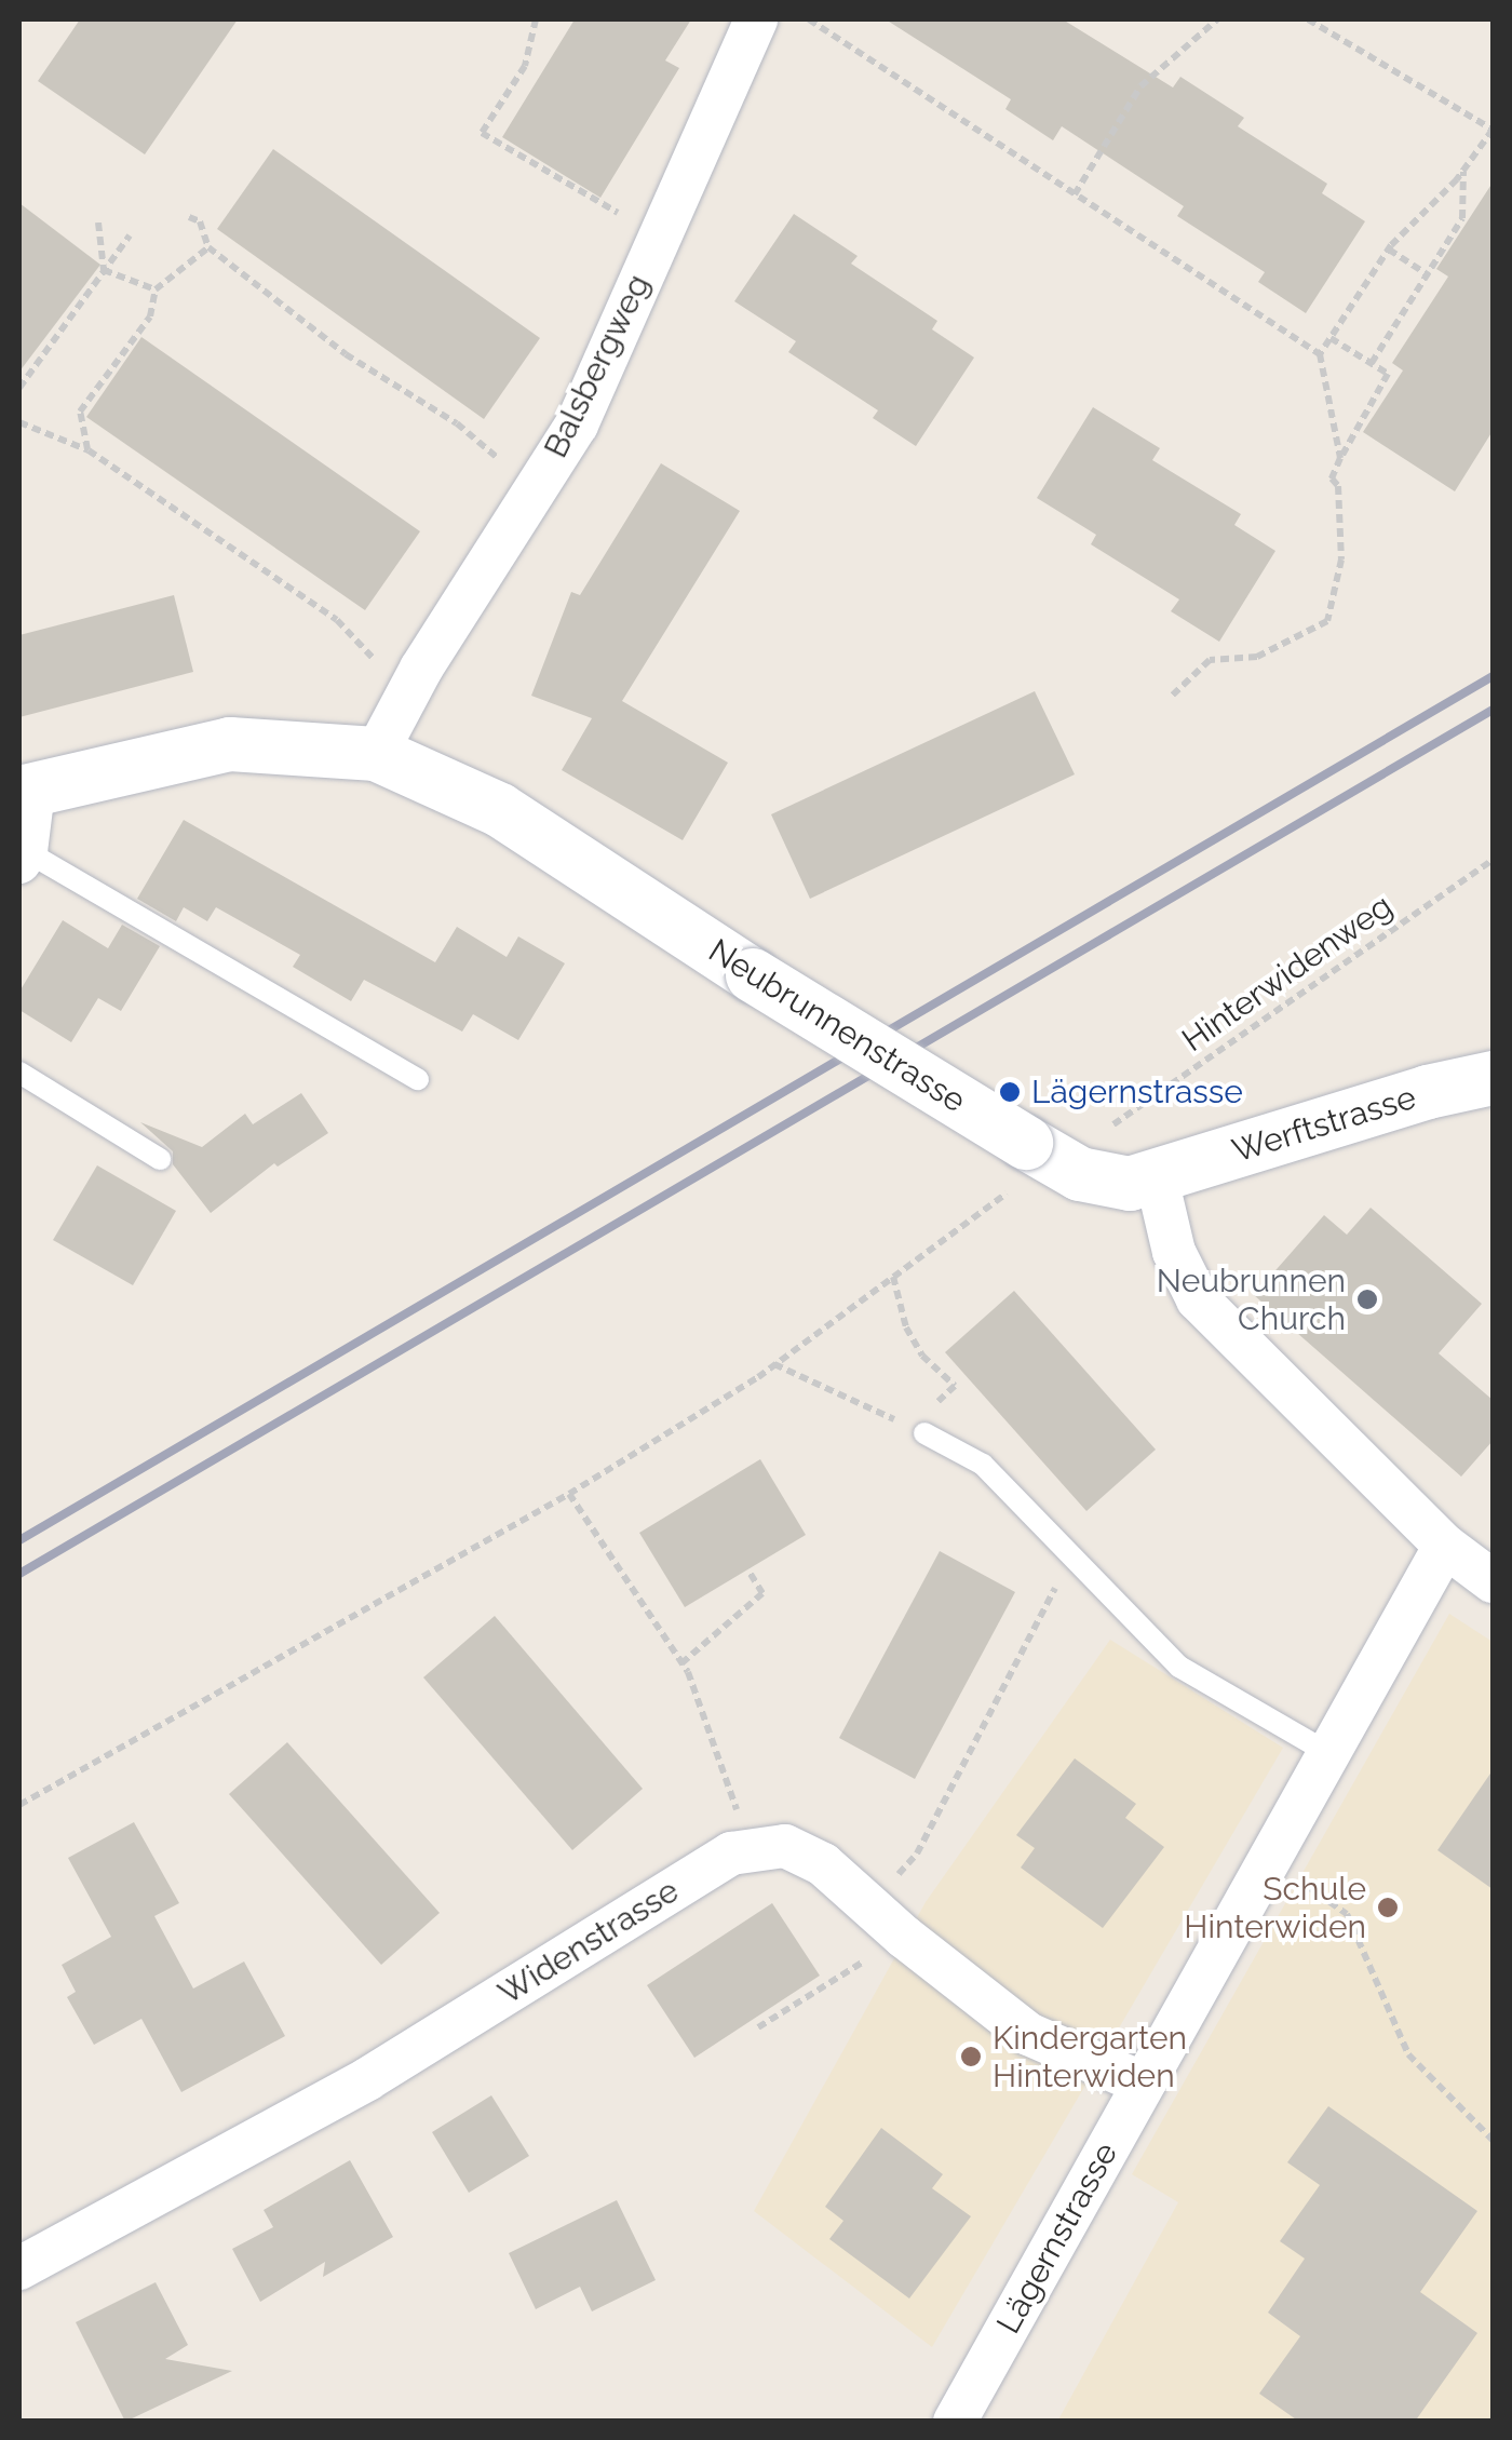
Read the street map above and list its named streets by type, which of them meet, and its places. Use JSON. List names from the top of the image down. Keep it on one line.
{"streets":{"street":["Balsbergweg","Neubrunnenstrasse","Werftstrasse","Widenstrasse","Lägernstrasse"],"path":["Hinterwidenweg"]},"crossings":[["Balsbergweg","Neubrunnenstrasse"],["Hinterwidenweg","Neubrunnenstrasse"],["Neubrunnenstrasse","Werftstrasse"],["Widenstrasse","Lägernstrasse"]],"places":["Lägernstrasse","Neubrunnen Church","Schule Hinterwiden","Kindergarten Hinterwiden"]}
